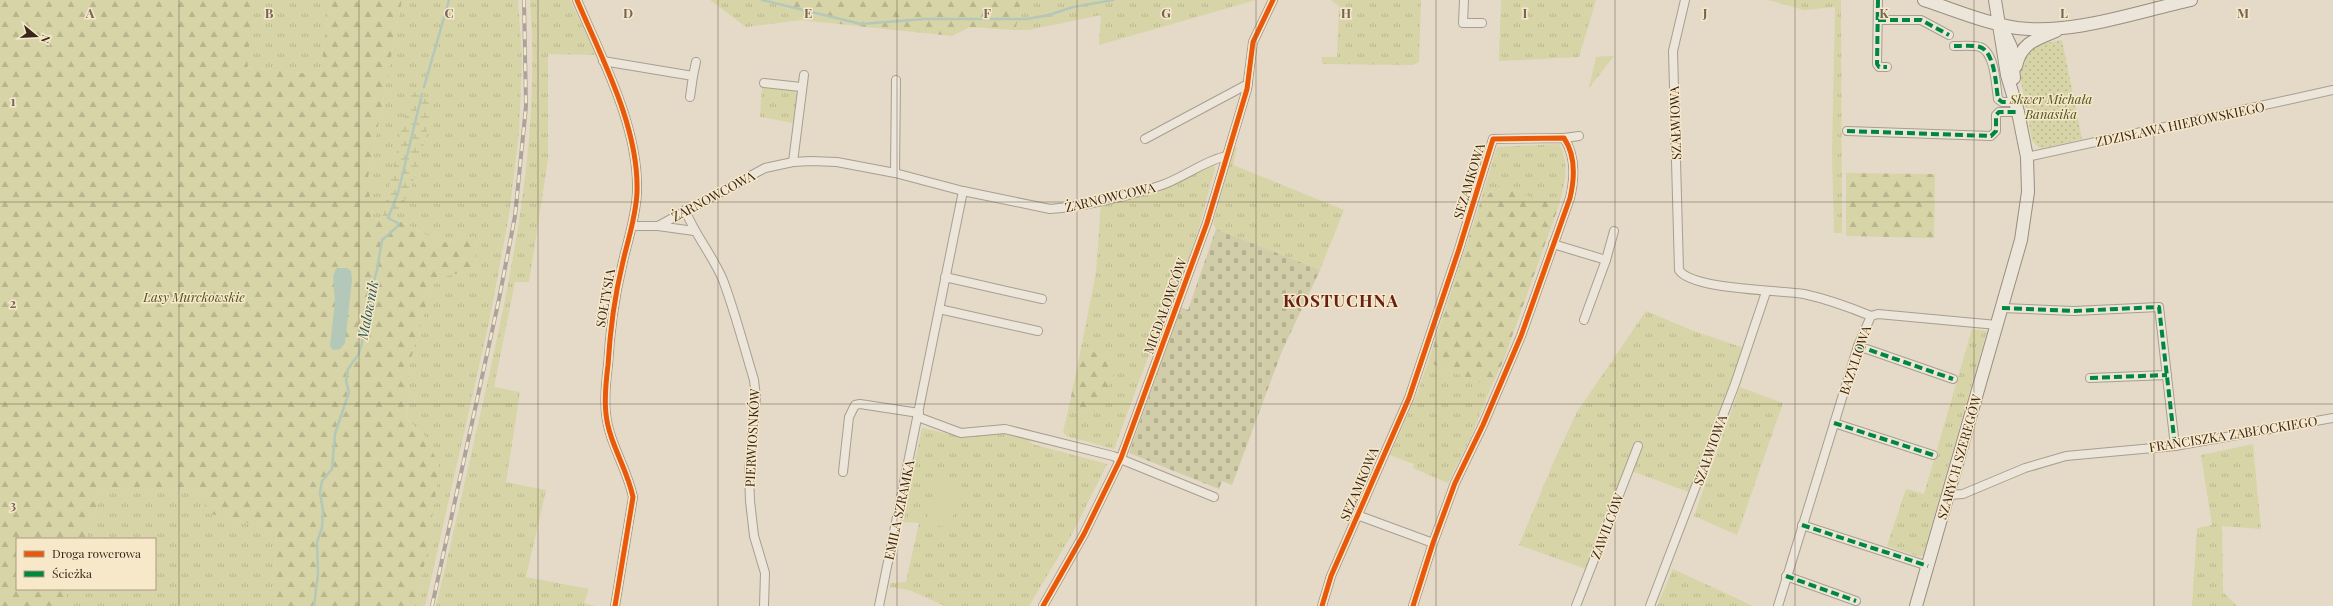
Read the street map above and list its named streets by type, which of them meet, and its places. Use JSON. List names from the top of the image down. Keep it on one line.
{"streets":{"street":["SZAŁWIOWA","ZDZISŁAWA HIEROWSKIEGO","SEZAMKOWA","ŻARNOWCOWA","SOŁTYSIA","MIGDAŁOWCÓW","BAZYLIOWA","FRANCISZKA ZABŁOCKIEGO","PIERWIOSNKÓW","SZARYCH SZEREGÓW","EMILA SZRAMKA","ZAWILCÓW"]},"crossings":[["SZAŁWIOWA","BAZYLIOWA"],["ZDZISŁAWA HIEROWSKIEGO","SZARYCH SZEREGÓW"],["ŻARNOWCOWA","SOŁTYSIA"],["ŻARNOWCOWA","MIGDAŁOWCÓW"],["ŻARNOWCOWA","PIERWIOSNKÓW"],["ŻARNOWCOWA","EMILA SZRAMKA"],["BAZYLIOWA","SZARYCH SZEREGÓW"],["FRANCISZKA ZABŁOCKIEGO","SZARYCH SZEREGÓW"]],"districts":["KOSTUCHNA"],"water":["Malownik"],"parks":["Skwer Michała Banasika","Lasy Murckowskie"],"legend":["Droga rowerowa","Ścieżka"],"north":"right","grid":{"columns":["A","B","C","D","E","F","G","H","I","J","K","L","M"],"rows":["1","2","3"]}}
